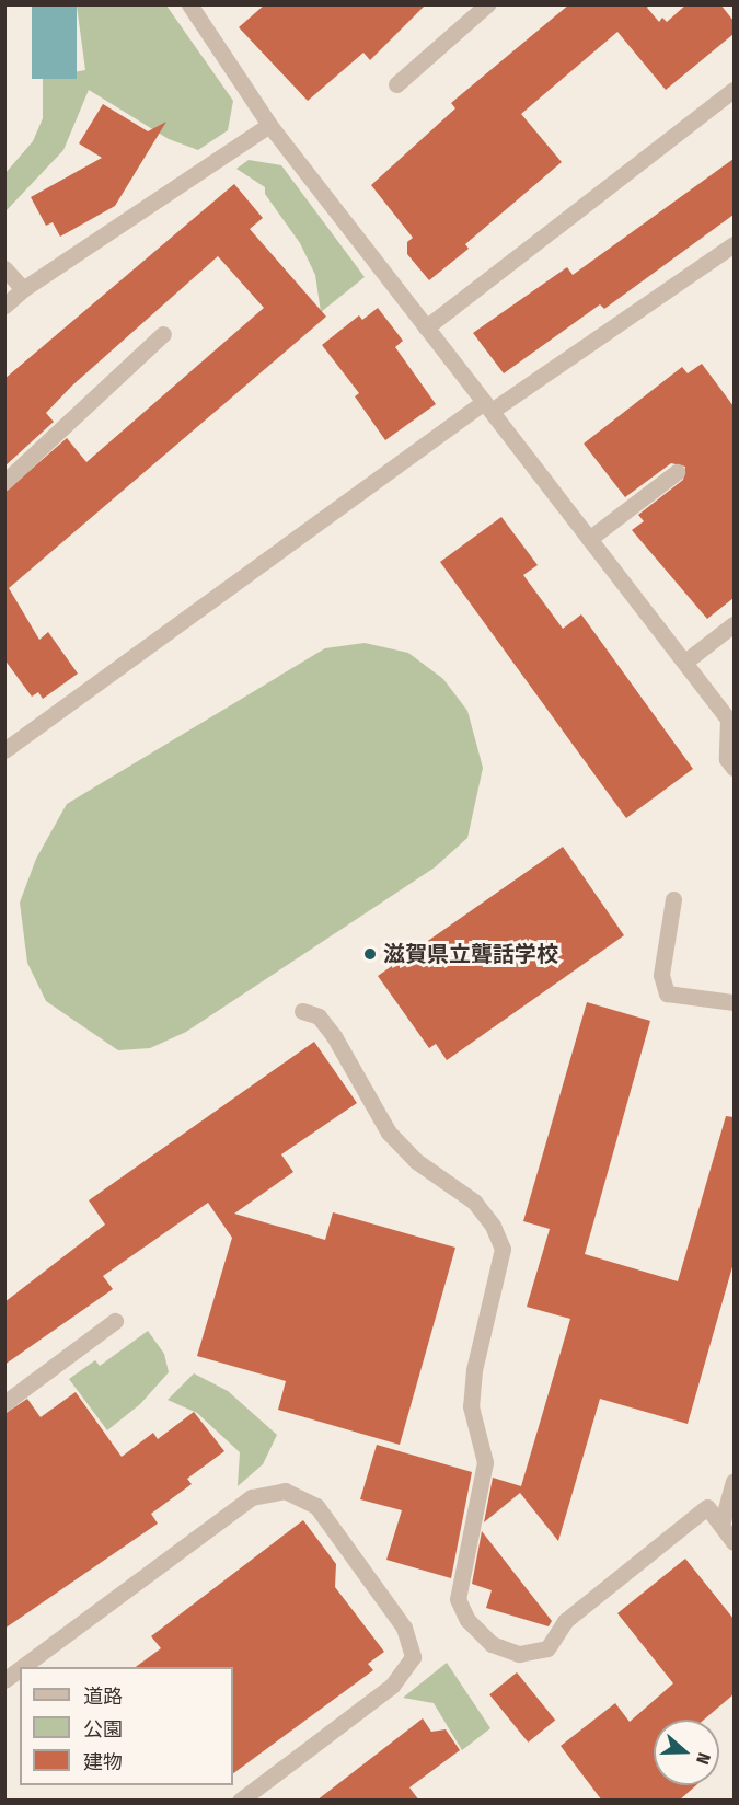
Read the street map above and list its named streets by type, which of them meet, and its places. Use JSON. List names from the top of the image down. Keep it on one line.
{"places":["滋賀県立聾話学校"],"legend":["道路","公園","建物"],"north":"right"}
